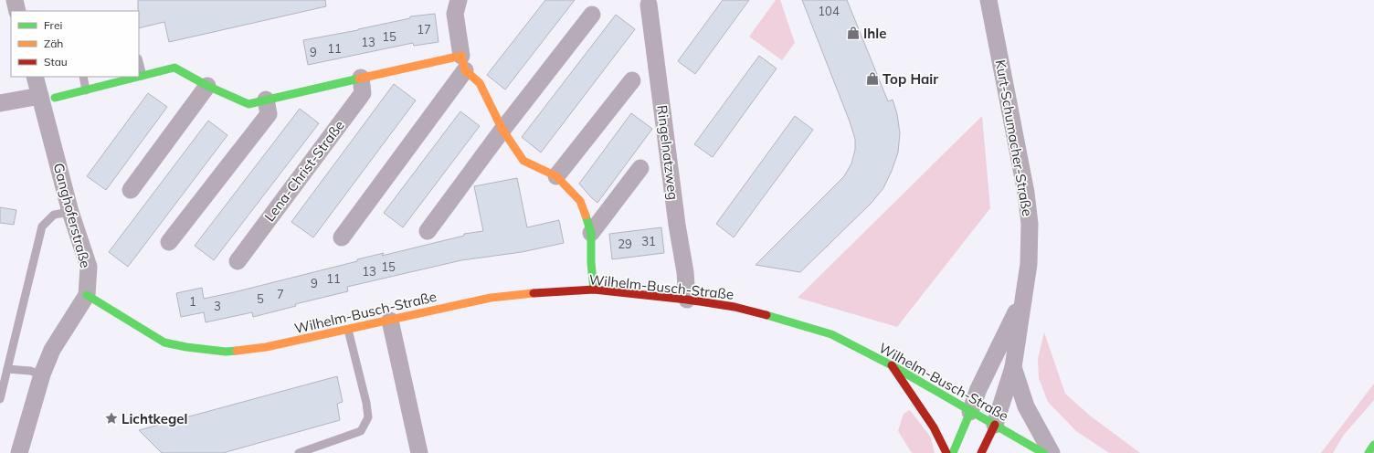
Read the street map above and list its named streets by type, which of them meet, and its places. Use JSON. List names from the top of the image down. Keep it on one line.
{"streets":{"main road":["Wilhelm-Busch-Straße"],"street":["Kurt-Schumacher-Straße","Ringelnatzweg","Lena-Christ-Straße","Ganghoferstraße"]},"crossings":[["Kurt-Schumacher-Straße","Wilhelm-Busch-Straße"],["Ringelnatzweg","Wilhelm-Busch-Straße"],["Ganghoferstraße","Wilhelm-Busch-Straße"]],"places":{"shop":["Ihle","Top Hair"],"place":["Lichtkegel"]},"house_numbers":["104","17","15","13","11","9","31","29","15","13","11","9","7","5","1","3"],"legend":["Frei","Zäh","Stau"]}
